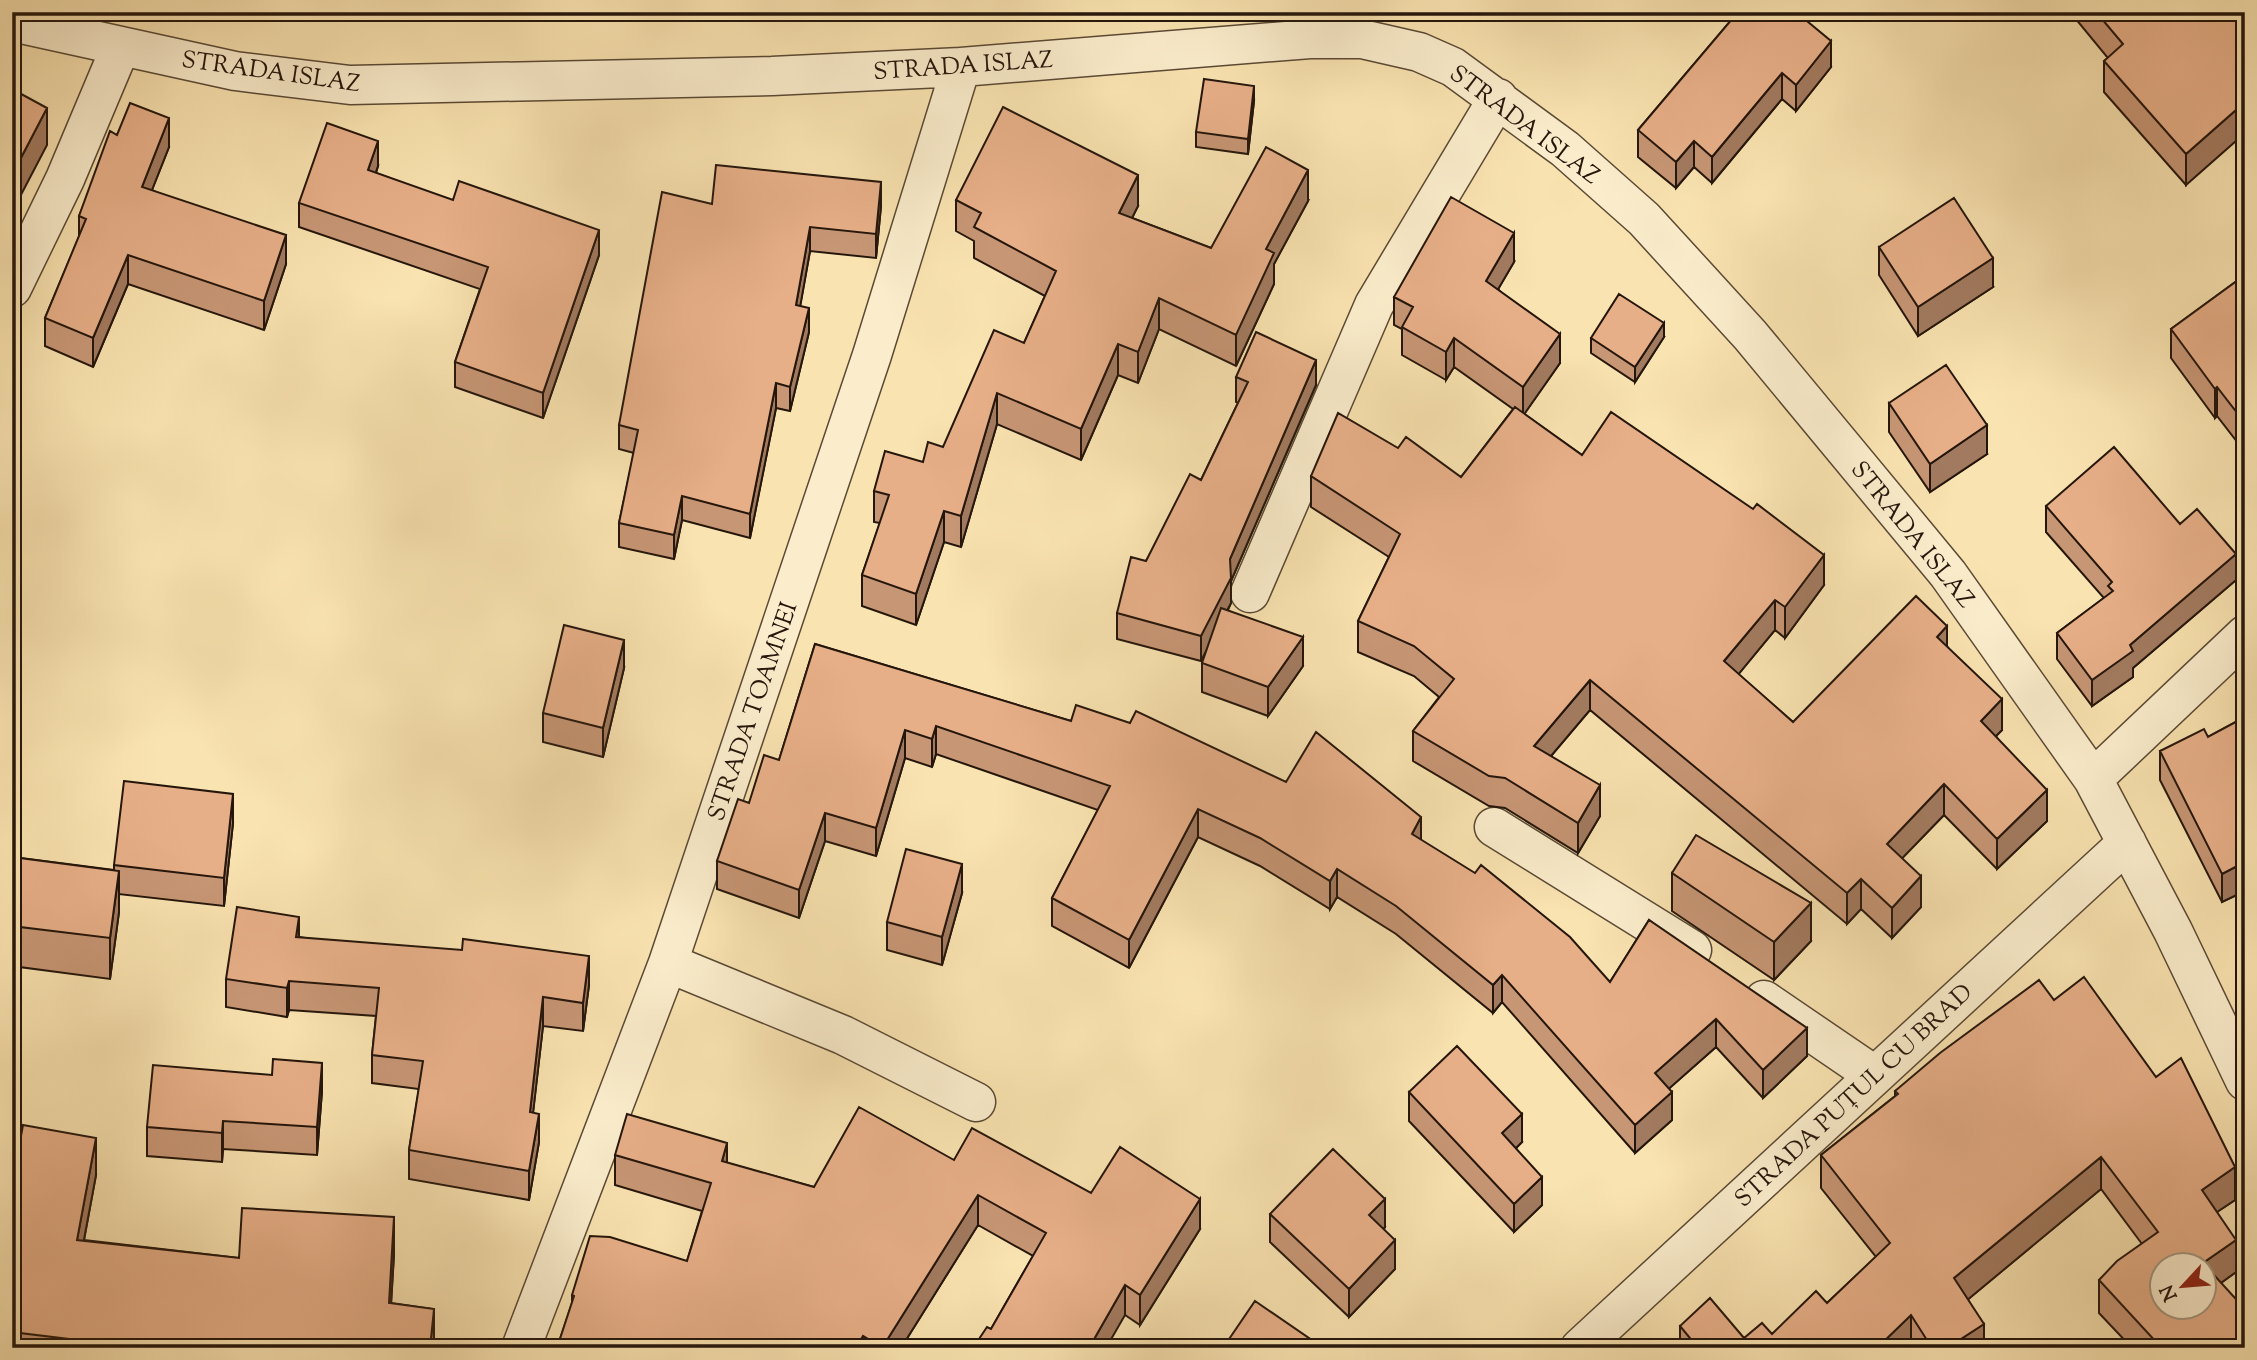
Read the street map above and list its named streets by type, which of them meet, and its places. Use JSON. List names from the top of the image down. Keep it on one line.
{"streets":{"street":["STRADA ISLAZ","STRADA TOAMNEI","STRADA PUȚUL CU BRAD"]},"crossings":[["STRADA ISLAZ","STRADA TOAMNEI"],["STRADA ISLAZ","STRADA PUȚUL CU BRAD"]],"north":"bottom left"}
